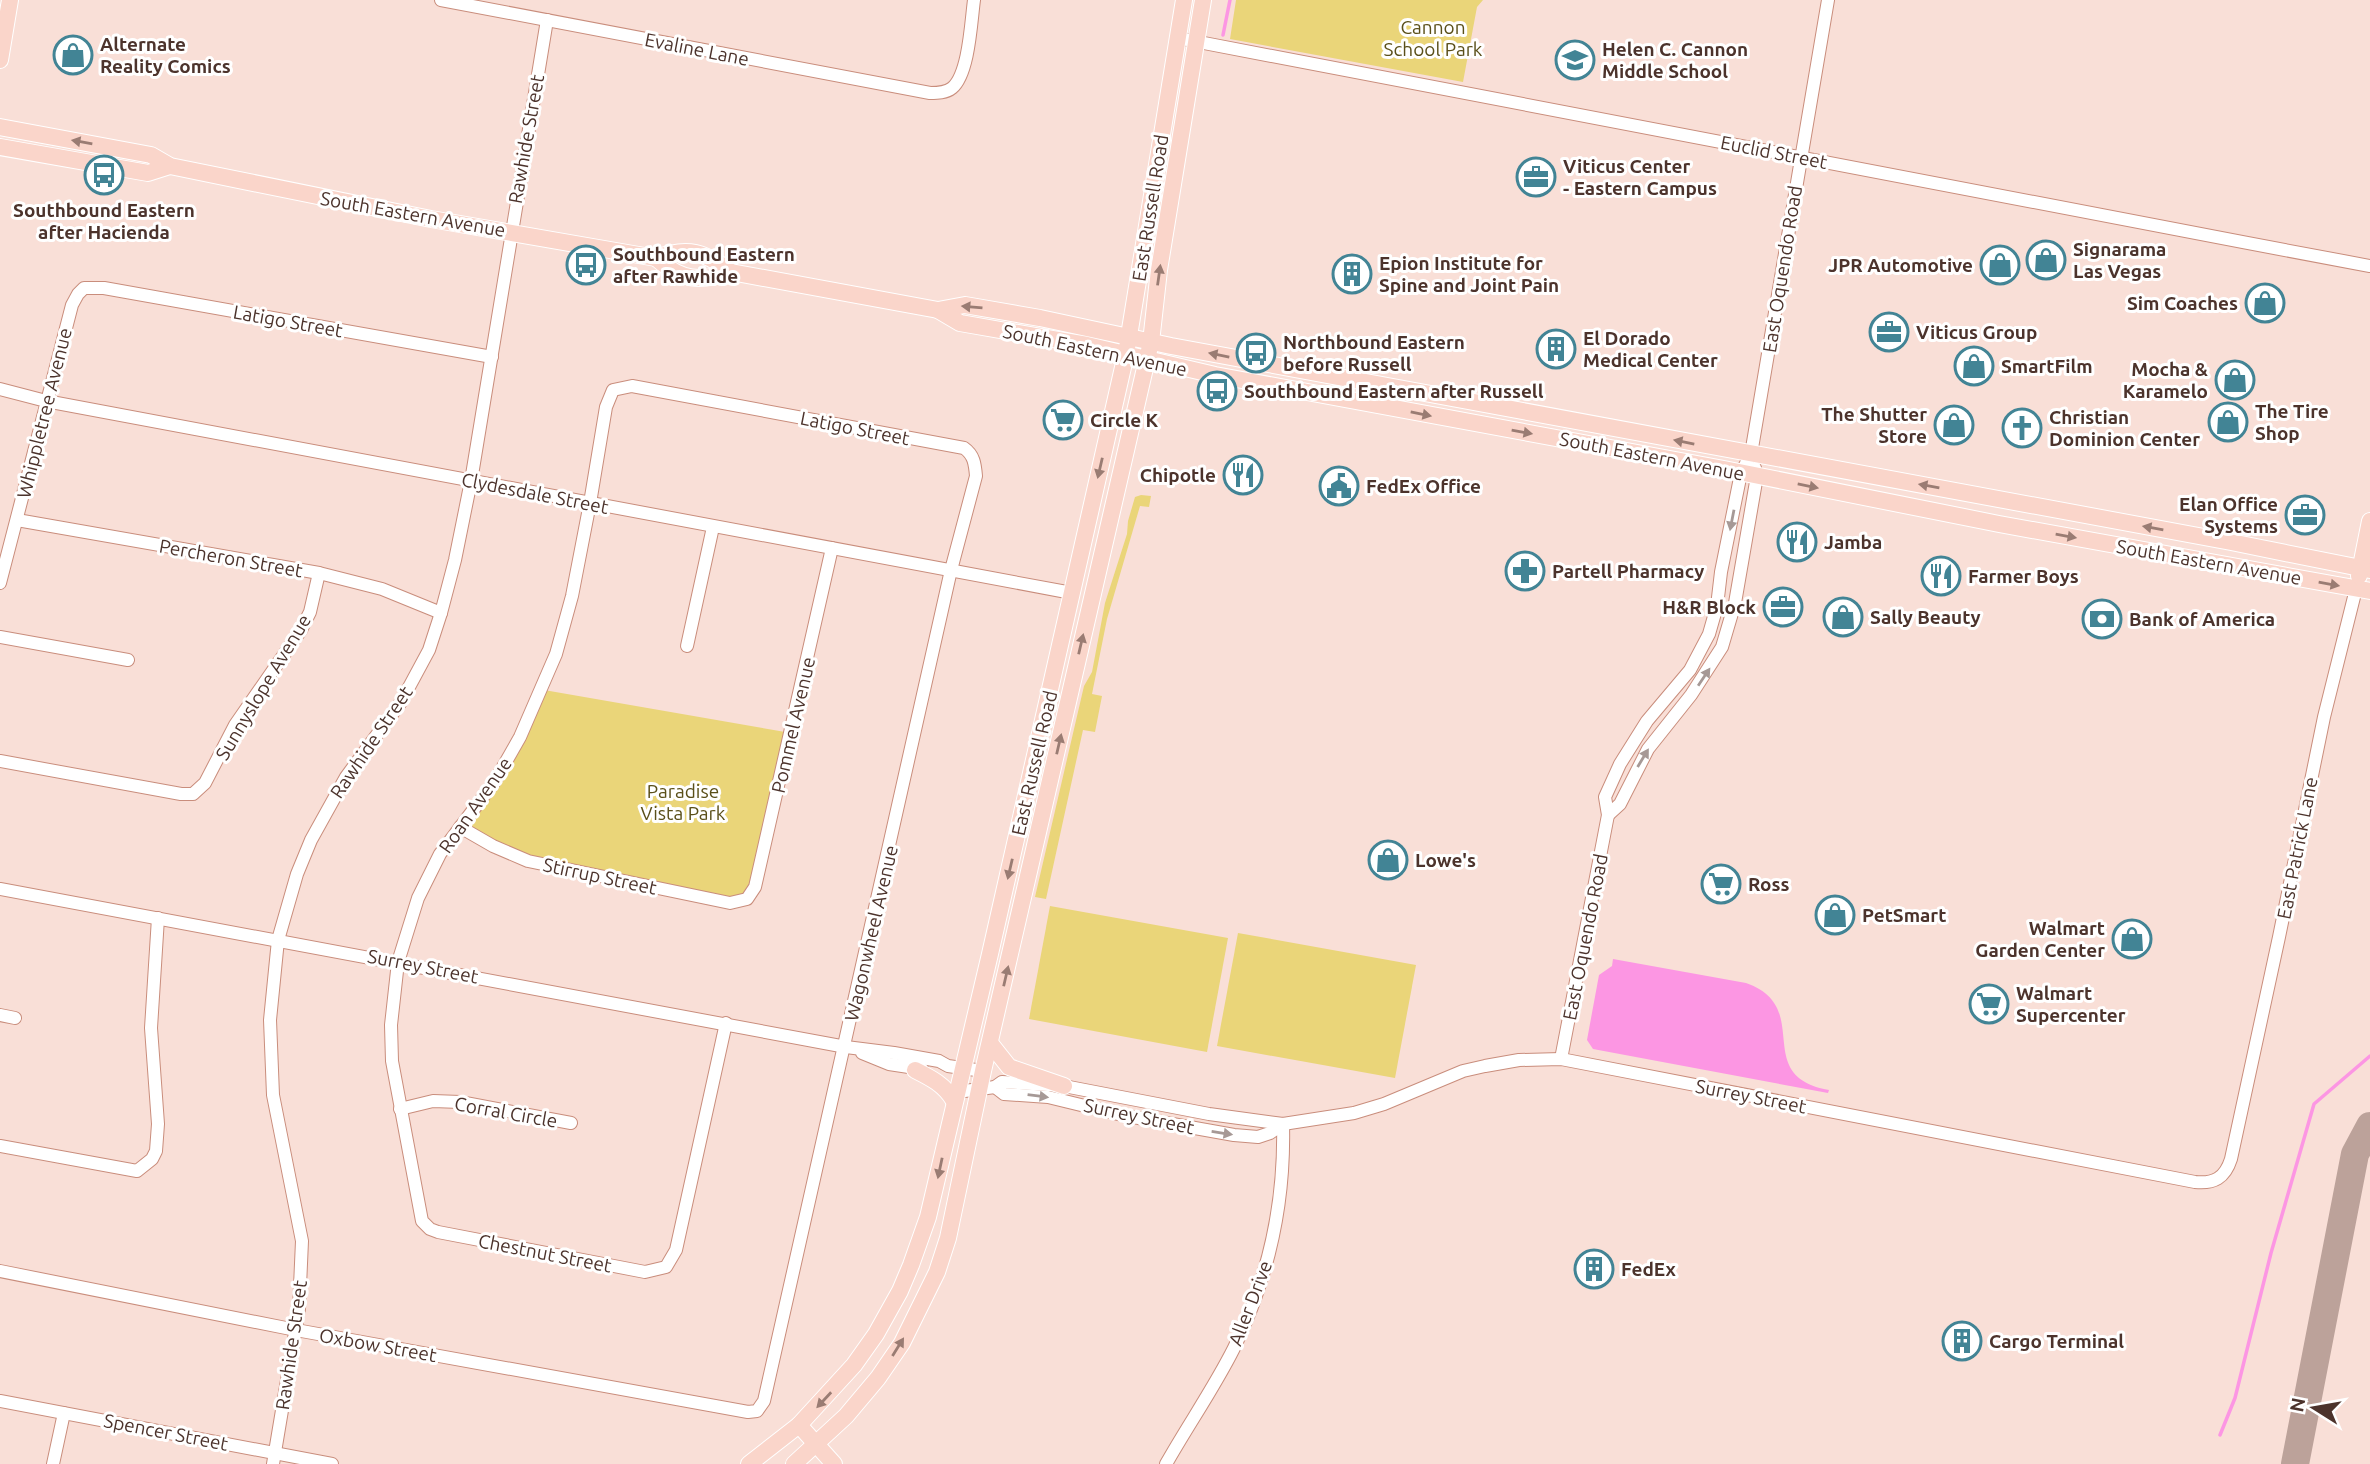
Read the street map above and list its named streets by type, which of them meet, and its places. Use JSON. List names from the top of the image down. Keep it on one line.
{"streets":{"main road":["East Russell Road","South Eastern Avenue","East Patrick Lane"],"street":["Evaline Lane","Rawhide Street","Euclid Street","East Oquendo Road","Latigo Street","Whippletree Avenue","Clydesdale Street","Percheron Street","Sunnyslope Avenue","Pommel Avenue","Roan Avenue","Stirrup Street","Wagonwheel Avenue","Surrey Street","Corral Circle","Chestnut Street","Aller Drive","Oxbow Street","Spencer Street"]},"crossings":[["Evaline Lane","Rawhide Street"],["Rawhide Street","South Eastern Avenue"],["Rawhide Street","Latigo Street"],["Rawhide Street","Clydesdale Street"],["Rawhide Street","Percheron Street"],["Rawhide Street","Surrey Street"],["Rawhide Street","Oxbow Street"],["Rawhide Street","Spencer Street"],["Euclid Street","East Russell Road"],["Euclid Street","East Oquendo Road"],["East Russell Road","South Eastern Avenue"],["East Russell Road","Clydesdale Street"],["East Russell Road","Surrey Street"],["South Eastern Avenue","East Oquendo Road"],["South Eastern Avenue","East Patrick Lane"],["East Oquendo Road","Surrey Street"],["Latigo Street","Whippletree Avenue"],["Latigo Street","Roan Avenue"],["Latigo Street","Wagonwheel Avenue"],["Whippletree Avenue","Clydesdale Street"],["Whippletree Avenue","Percheron Street"],["Clydesdale Street","Pommel Avenue"],["Clydesdale Street","Roan Avenue"],["Clydesdale Street","Wagonwheel Avenue"],["Percheron Street","Sunnyslope Avenue"],["Pommel Avenue","Stirrup Street"],["Roan Avenue","Stirrup Street"],["Roan Avenue","Surrey Street"],["Roan Avenue","Corral Circle"],["Roan Avenue","Chestnut Street"],["East Patrick Lane","Surrey Street"],["Wagonwheel Avenue","Surrey Street"],["Wagonwheel Avenue","Oxbow Street"],["Surrey Street","Chestnut Street"],["Surrey Street","Aller Drive"]],"parks":["Cannon School Park","Paradise Vista Park"],"places":{"shop":["Alternate Reality Comics","Signarama Las Vegas","JPR Automotive","Sim Coaches","SmartFilm","Mocha & Karamelo","The Tire Shop","The Shutter Store","Sally Beauty","Lowe's","PetSmart","Walmart Garden Center"],"school or university":["Helen C. Cannon Middle School"],"bus stop":["Southbound Eastern after Hacienda","Southbound Eastern after Rawhide","Northbound Eastern before Russell","Southbound Eastern after Russell"],"office":["Viticus Center - Eastern Campus","Viticus Group","Elan Office Systems","H&R Block"],"building":["Epion Institute for Spine and Joint Pain","El Dorado Medical Center","FedEx","Cargo Terminal"],"supermarket":["Circle K","Ross","Walmart Supercenter"],"church":["Christian Dominion Center"],"restaurant":["Chipotle","Jamba","Farmer Boys"],"public building":["FedEx Office"],"pharmacy":["Partell Pharmacy"],"bank":["Bank of America"]},"north":"left"}
